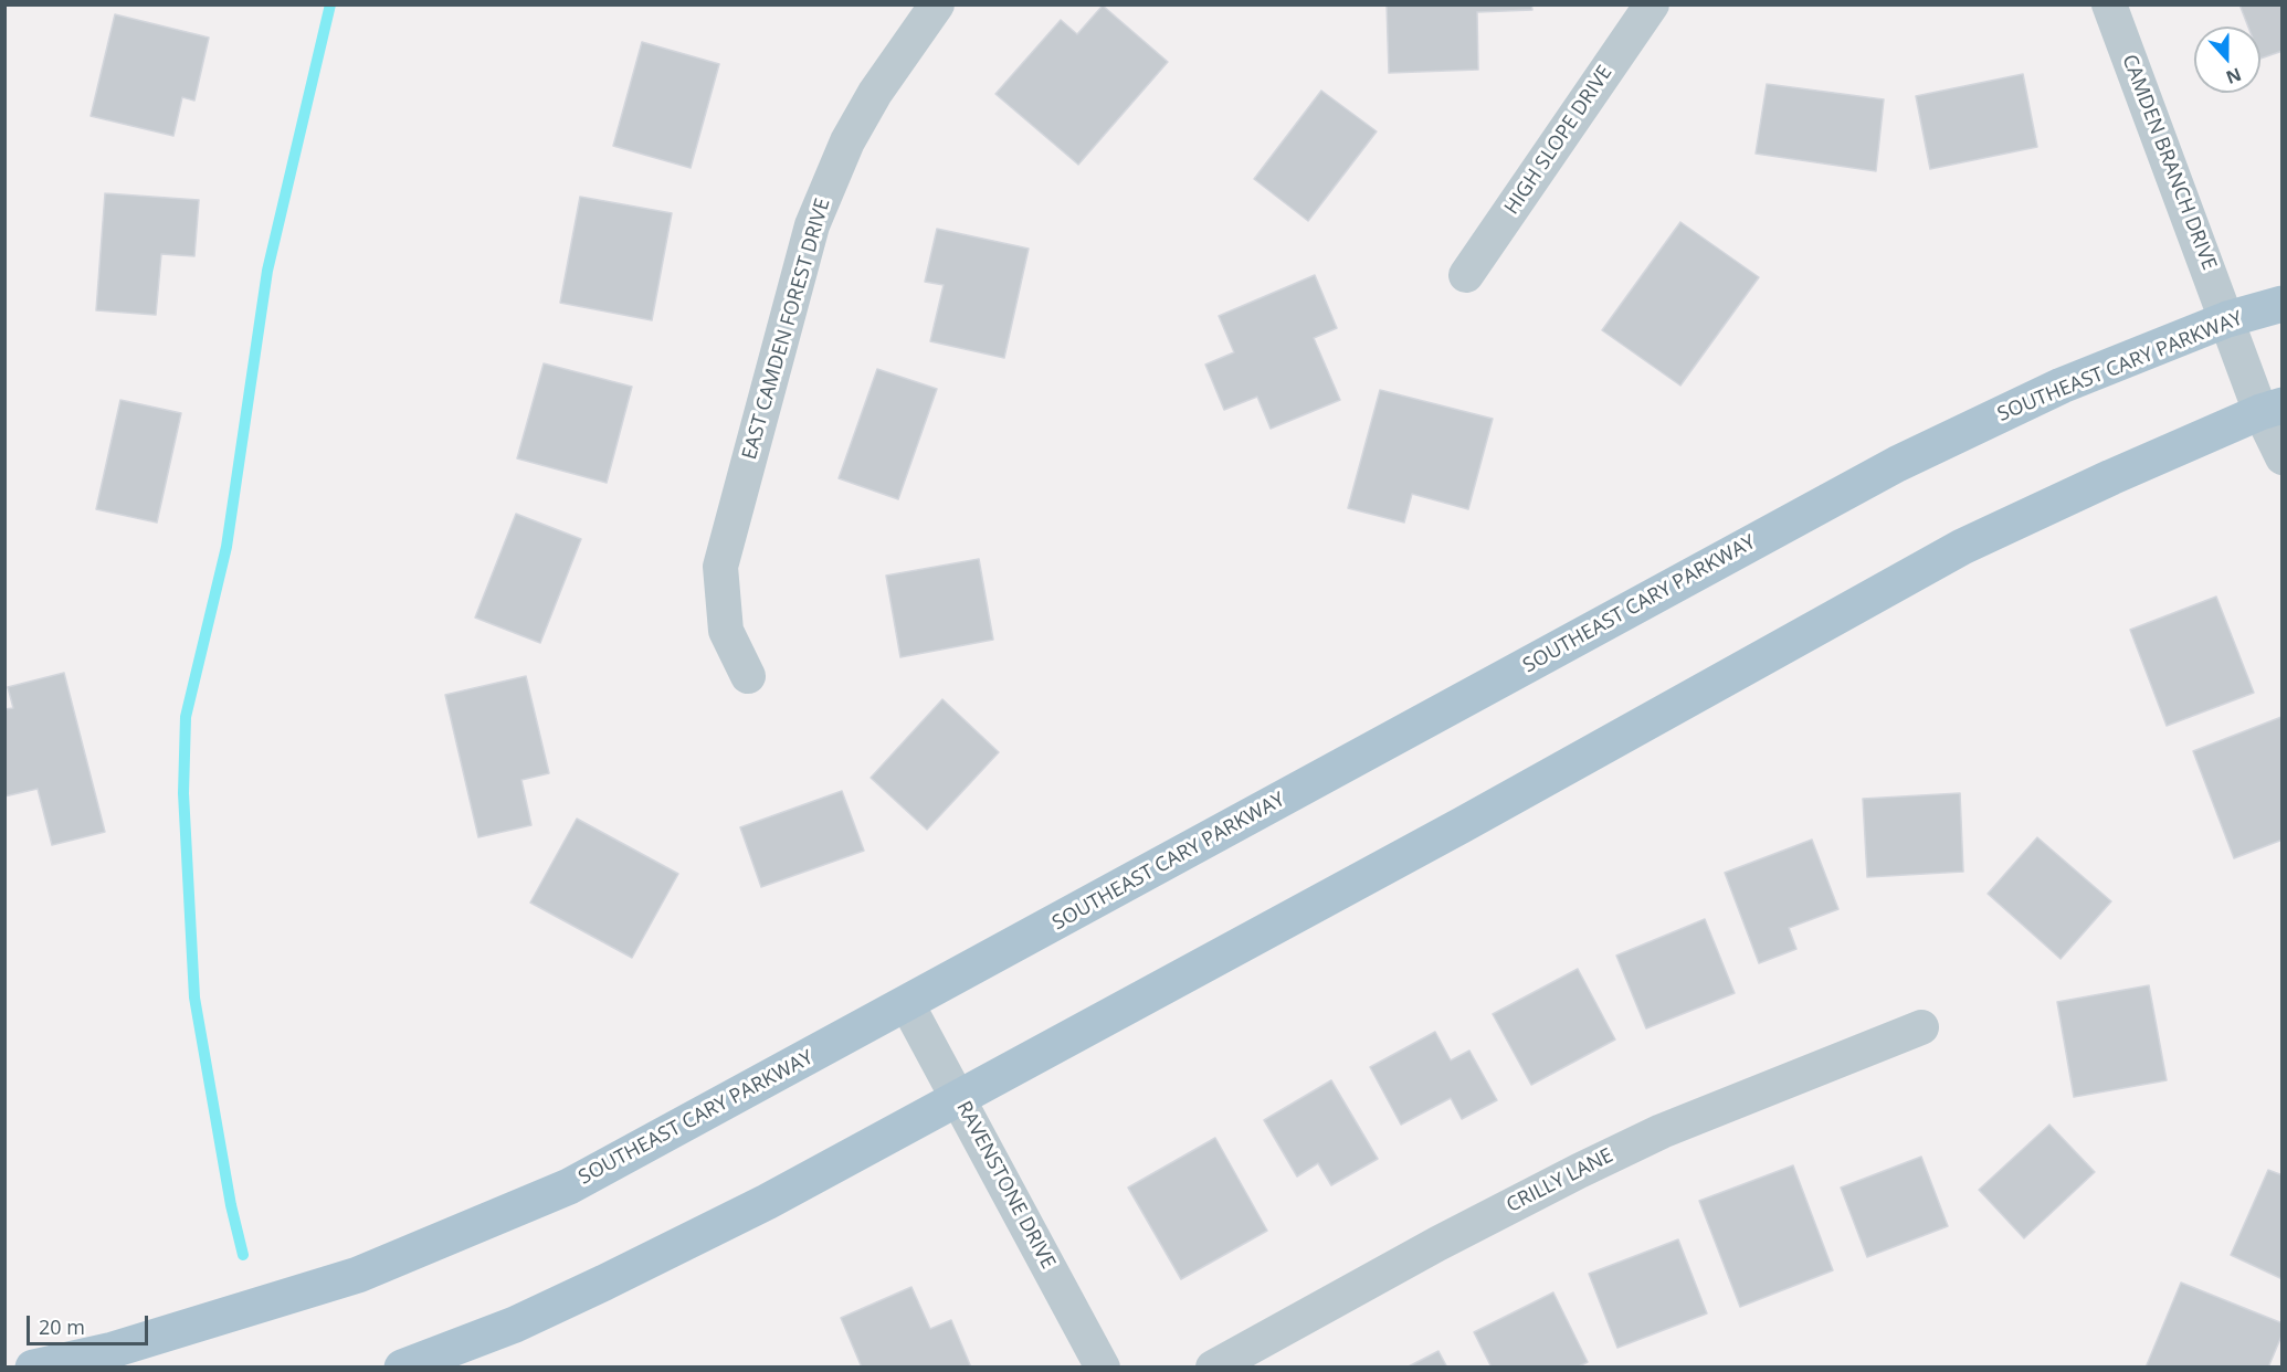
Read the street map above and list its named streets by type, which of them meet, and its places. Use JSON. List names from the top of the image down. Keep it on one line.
{"streets":{"main road":["SOUTHEAST CARY PARKWAY"],"street":["HIGH SLOPE DRIVE","CAMDEN BRANCH DRIVE","EAST CAMDEN FOREST DRIVE","CRILLY LANE","RAVENSTONE DRIVE"]},"crossings":[["CAMDEN BRANCH DRIVE","SOUTHEAST CARY PARKWAY"],["SOUTHEAST CARY PARKWAY","RAVENSTONE DRIVE"]],"scale_bar":"20 m","north":"bottom"}
